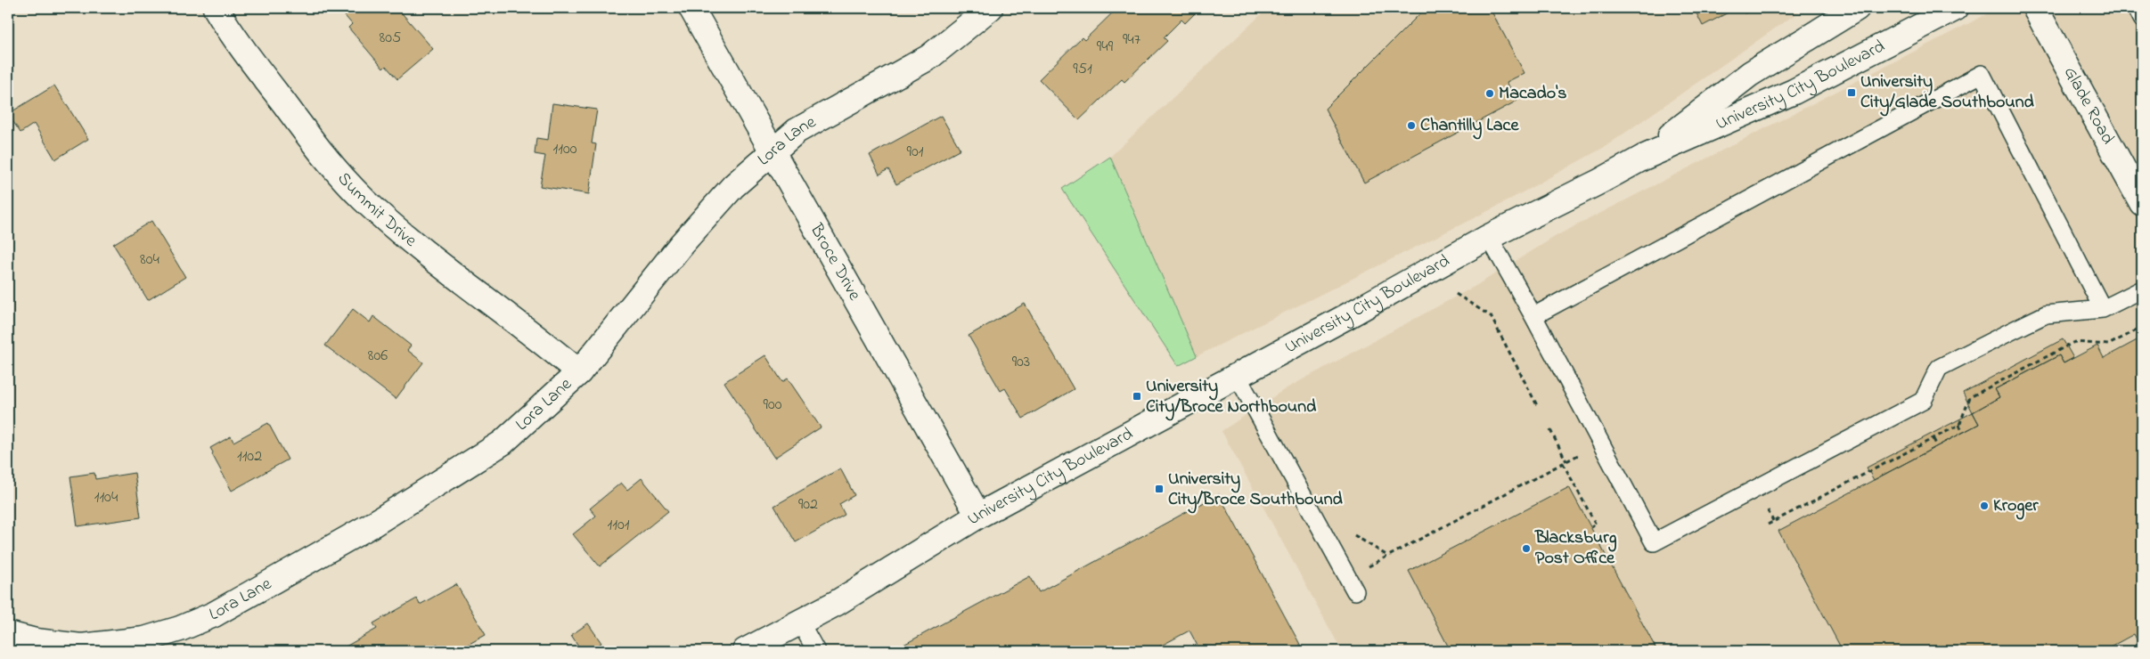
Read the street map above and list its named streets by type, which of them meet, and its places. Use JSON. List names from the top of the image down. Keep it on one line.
{"streets":{"street":["University City Boulevard","Glade Road","Lora Lane","Summit Drive","Broce Drive"]},"crossings":[["University City Boulevard","Broce Drive"],["Lora Lane","Summit Drive"],["Lora Lane","Broce Drive"]],"places":{"transit":["University City/Glade Southbound","University City/Broce Northbound","University City/Broce Southbound"],"other":["Macado's","Chantilly Lace","Kroger","Blacksburg Post Office"]},"house_numbers":["805","947","949","951","1100","901","804","806","903","900","1102","1104","902","1101"]}
